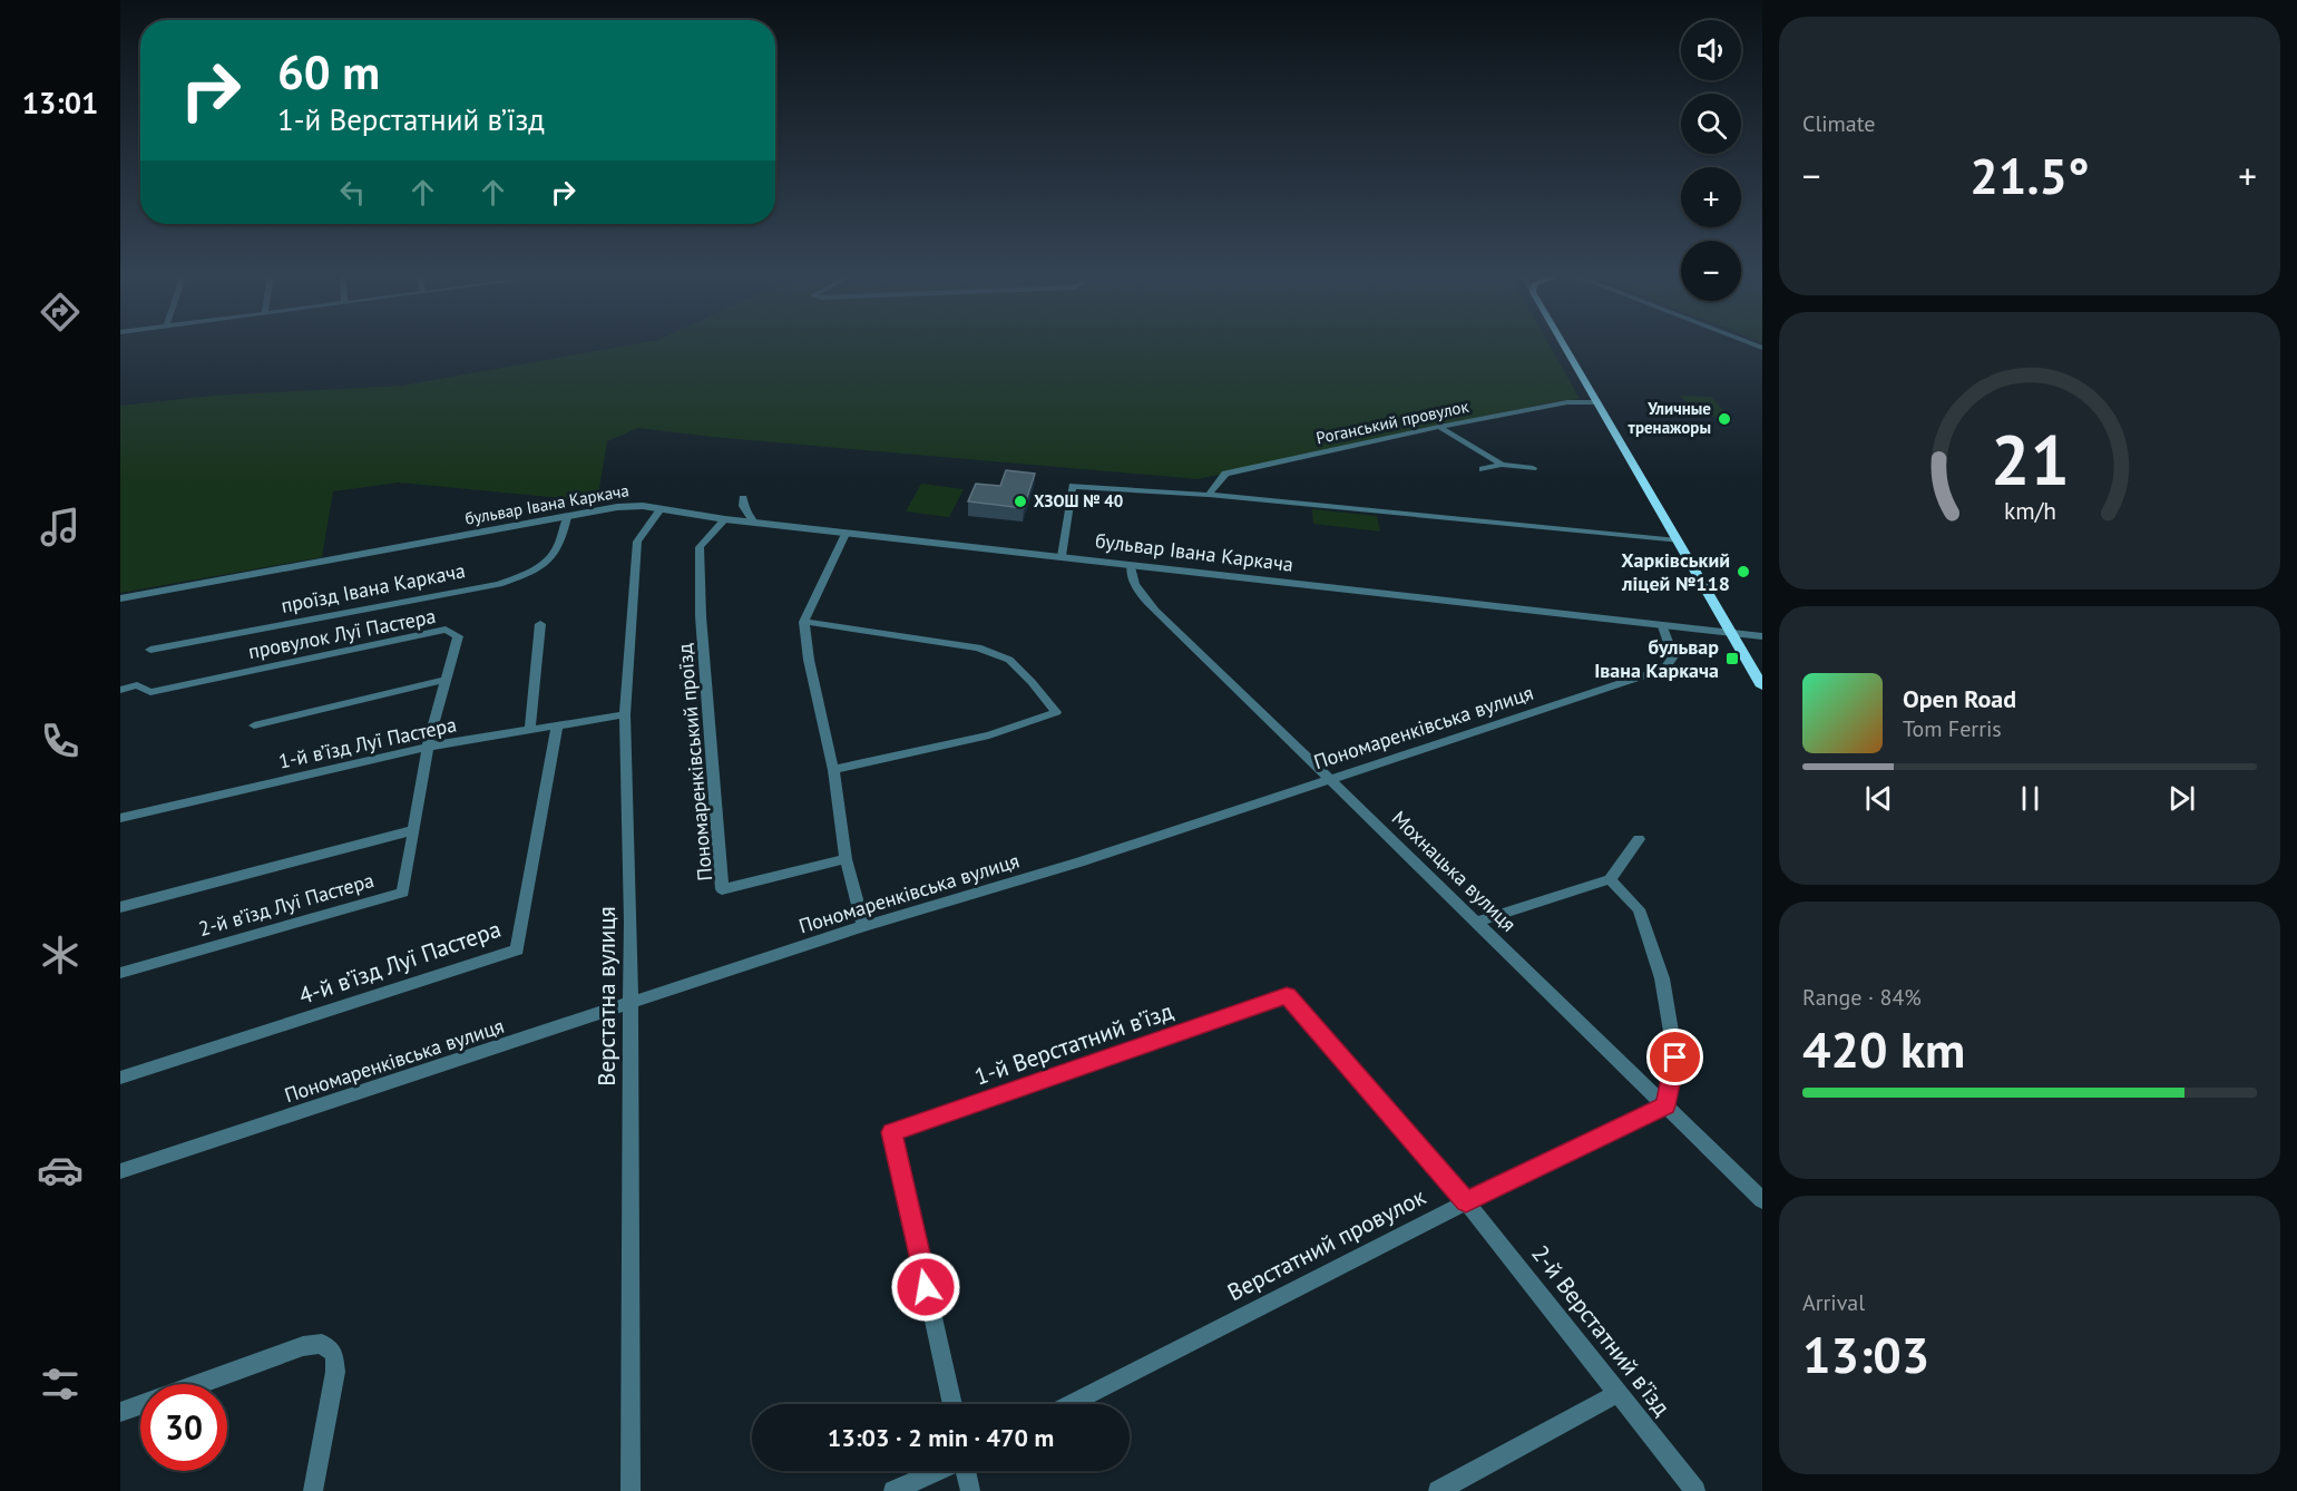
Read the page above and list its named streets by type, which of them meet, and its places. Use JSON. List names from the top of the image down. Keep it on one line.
{"streets":{"street":["Роганський провулок","бульвар Івана Каркача","проїзд Івана Каркача","провулок Луї Пастера","Пономаренківська вулиця","1-й в’їзд Луї Пастера","Пономаренківський проїзд","Мохнацька вулиця","2-й в’їзд Луї Пастера","4-й в’їзд Луї Пастера","Верстатна вулиця","1-й Верстатний в’їзд","Верстатний провулок","2-й Верстатний в’їзд"]},"crossings":[["бульвар Івана Каркача","проїзд Івана Каркача"],["бульвар Івана Каркача","Пономаренківська вулиця"],["бульвар Івана Каркача","Пономаренківський проїзд"],["бульвар Івана Каркача","Мохнацька вулиця"],["бульвар Івана Каркача","Верстатна вулиця"],["провулок Луї Пастера","1-й в’їзд Луї Пастера"],["провулок Луї Пастера","2-й в’їзд Луї Пастера"],["Пономаренківська вулиця","Мохнацька вулиця"],["Пономаренківська вулиця","Верстатна вулиця"],["1-й в’їзд Луї Пастера","2-й в’їзд Луї Пастера"],["1-й в’їзд Луї Пастера","4-й в’їзд Луї Пастера"],["1-й в’їзд Луї Пастера","Верстатна вулиця"],["Мохнацька вулиця","Верстатний провулок"],["1-й Верстатний в’їзд","Верстатний провулок"],["1-й Верстатний в’їзд","2-й Верстатний в’їзд"],["Верстатний провулок","2-й Верстатний в’їзд"]],"places":{"other":["Уличные тренажоры","ХЗОШ № 40","Харківський ліцей №118"],"transit":["бульвар Івана Каркача"]},"page":{"tabs":"13:01","tile":["Climate",["Range · 84%","420 km"],["Arrival","13:03"]],"map_buttons":["+","−"],"turn":["60 m","1-й Верстатний в’їзд"],"heat":["−","21.5°","+"],"song":["Open Road","Tom Ferris"],"limit":"30","trip":"13:03 · 2 min · 470 m","gauge":["21","km/h"]}}
